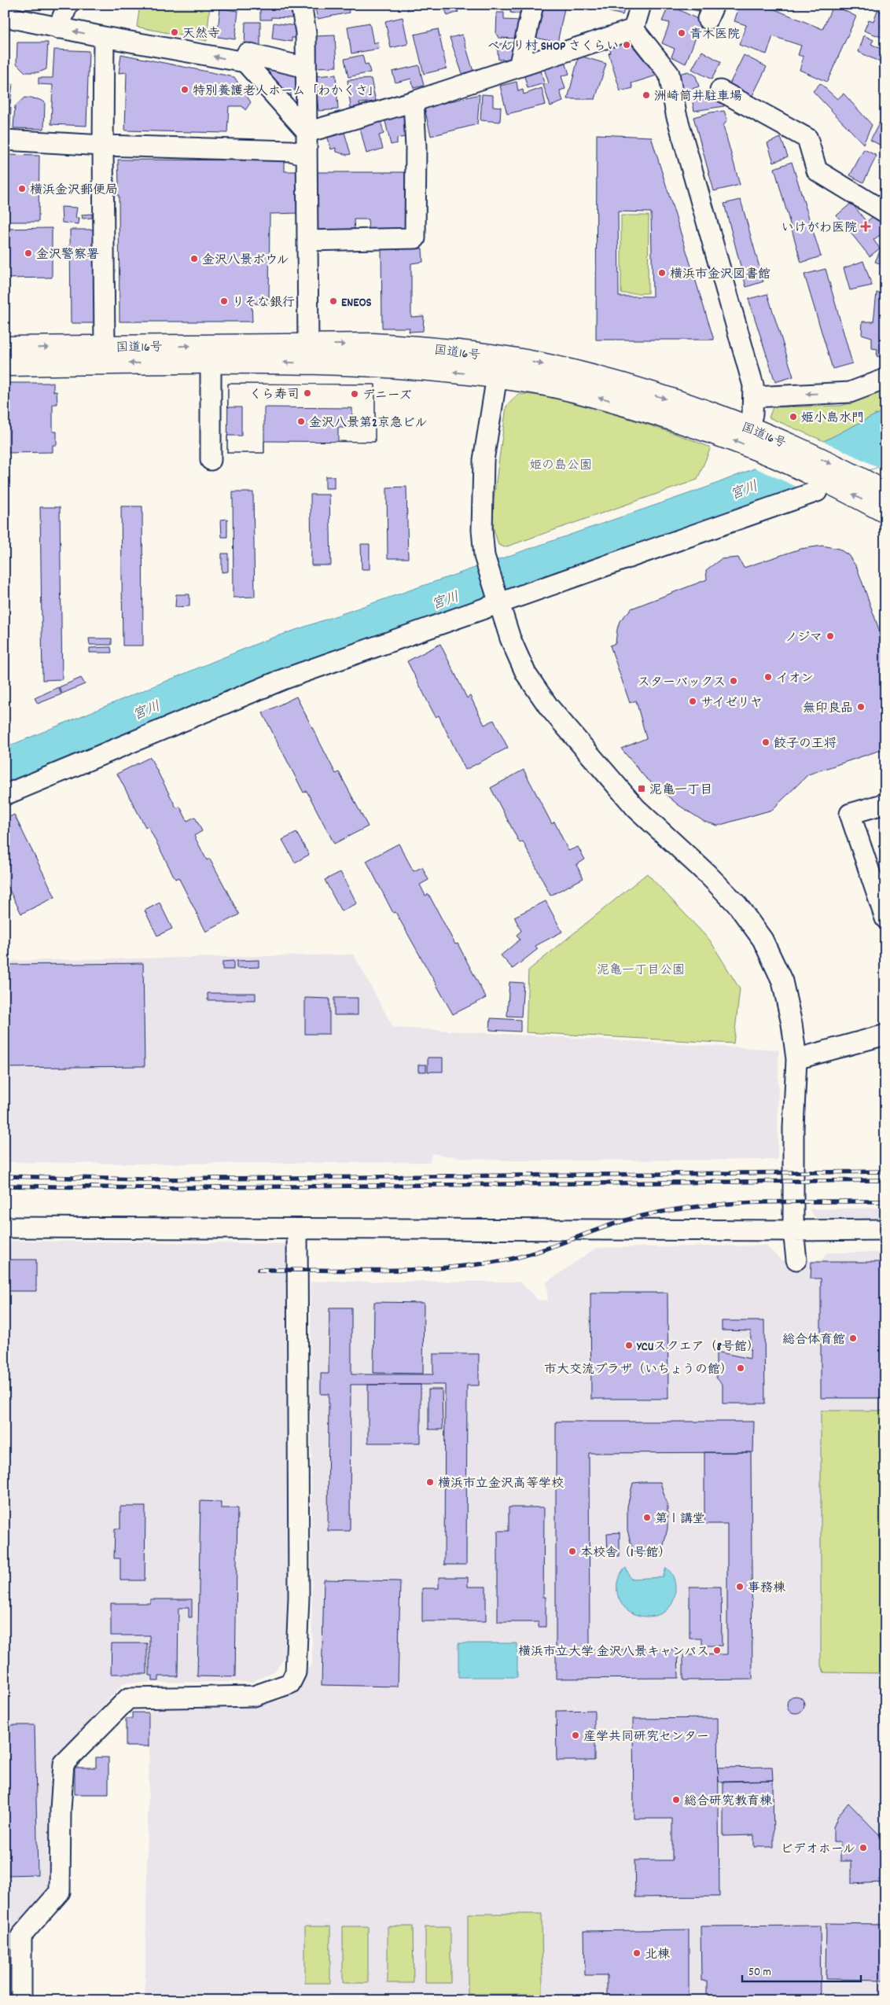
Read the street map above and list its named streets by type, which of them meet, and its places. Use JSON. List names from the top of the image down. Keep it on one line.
{"streets":{"highway":["国道16号"]},"water":["宮川"],"parks":["姫の島公園","泥亀一丁目公園"],"places":{"other":["天然寺","青木医院","べんり村 SHOP さくらい","特別養護老人ホーム「わかくさ」","洲崎筒井駐車場","横浜金沢郵便局","金沢警察署","金沢八景ボウル","横浜市金沢図書館","りそな銀行","ENEOS","くら寿司","デニーズ","姫小島水門","金沢八景第2京急ビル","ノジマ","イオン","スターバックス","サイゼリヤ","無印良品","餃子の王将","総合体育館","YCUスクエア（8号館）","市大交流プラザ（いちょうの館）","横浜市立金沢高等学校","第Ⅰ講堂","本校舎（1号館）","事務棟","横浜市立大学 金沢八景キャンパス","産学共同研究センター","総合研究教育棟","ビデオホール","北棟"],"health":["いけがわ医院"],"transit":["泥亀一丁目"]},"scale_bar":"50 m"}
